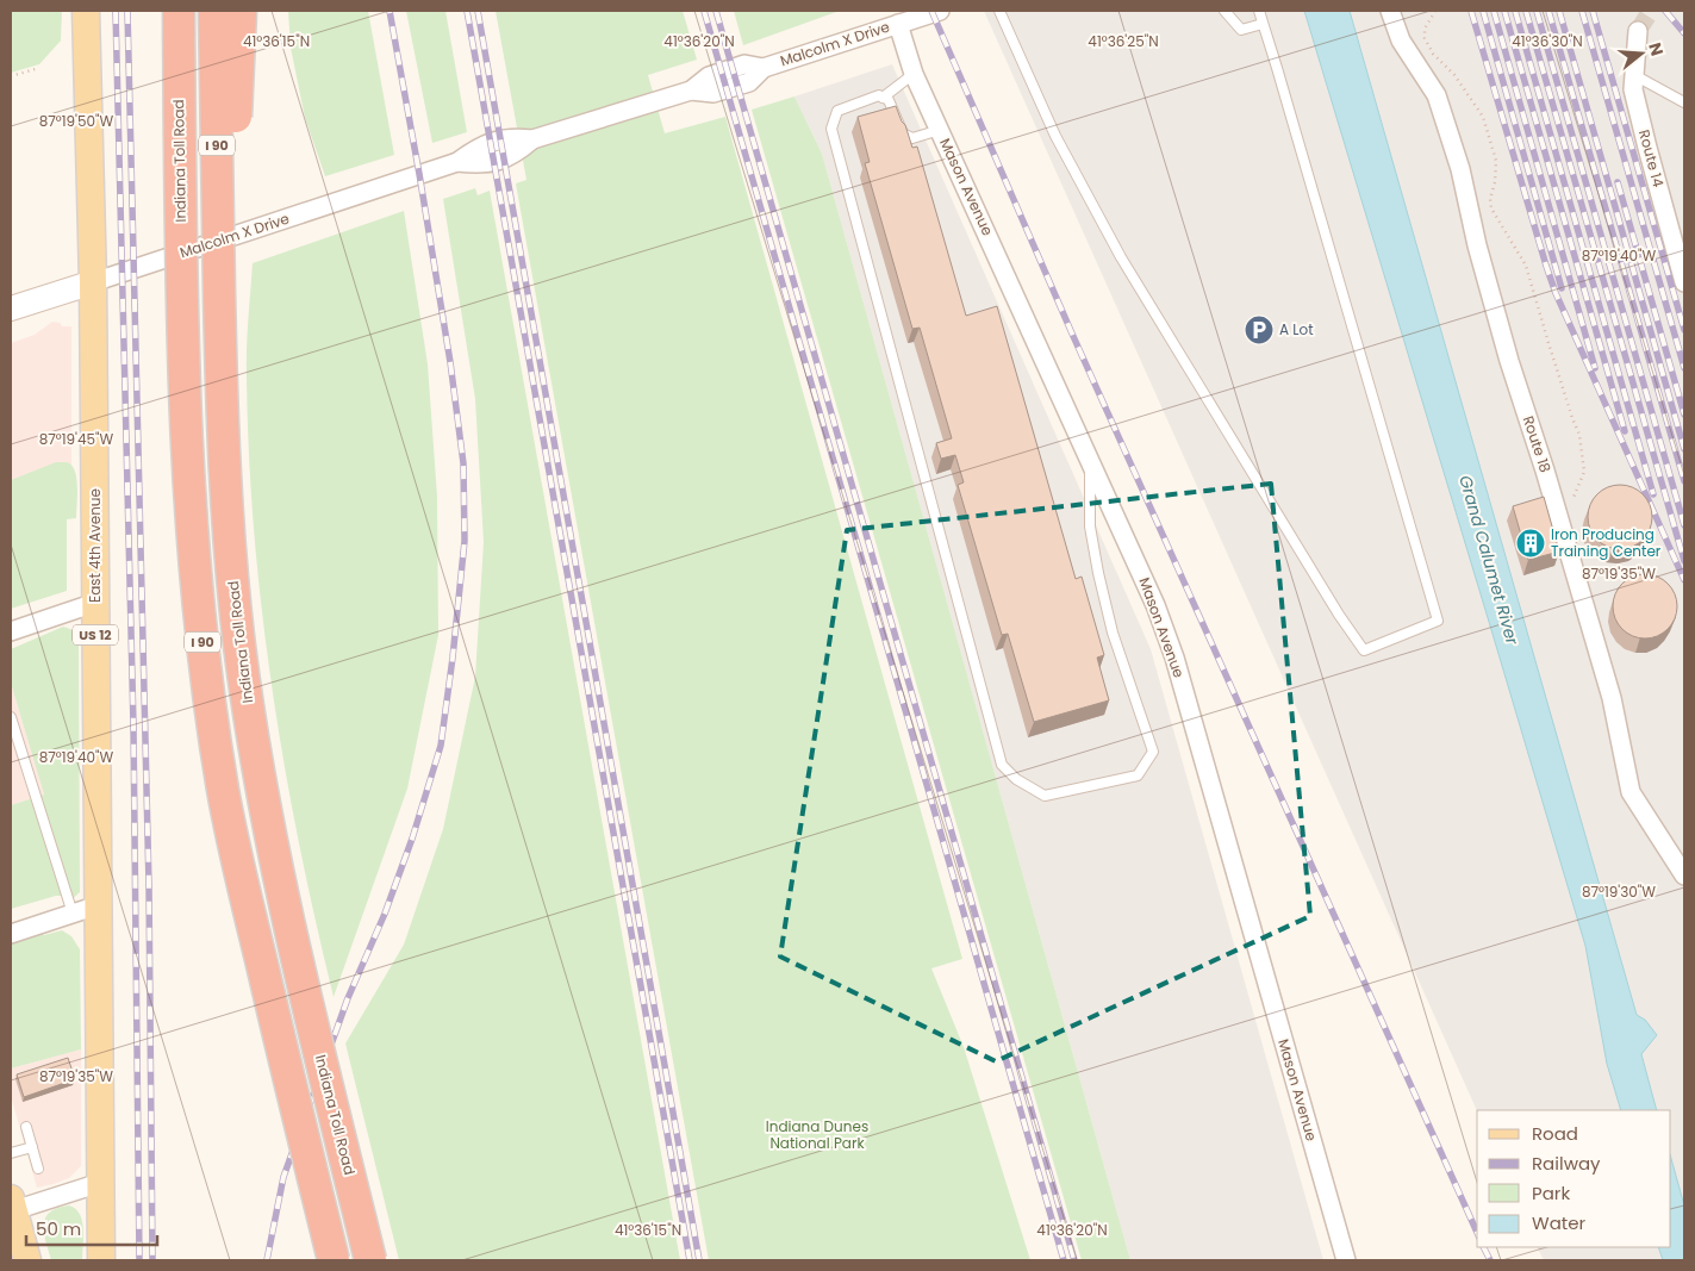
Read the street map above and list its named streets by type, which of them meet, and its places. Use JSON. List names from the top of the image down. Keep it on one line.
{"streets":{"highway":["I 90","Indiana Toll Road"],"main road":["East 4th Avenue","US 12"],"street":["Malcolm X Drive","Route 14","Mason Avenue","Route 18"]},"crossings":[["Malcolm X Drive","Mason Avenue"],["Malcolm X Drive","East 4th Avenue"]],"water":["Grand Calumet River"],"parks":["Indiana Dunes National Park"],"places":{"parking":["A Lot"],"building":["Iron Producing Training Center"]},"legend":["Road","Railway","Park","Water"],"scale_bar":"50 m","north":"right","coordinates":["41°36'15\"N","41°36'20\"N","41°36'25\"N","41°36'30\"N","87°19'50\"W","87°19'40\"W","87°19'45\"W","87°19'35\"W","87°19'30\"W"]}
